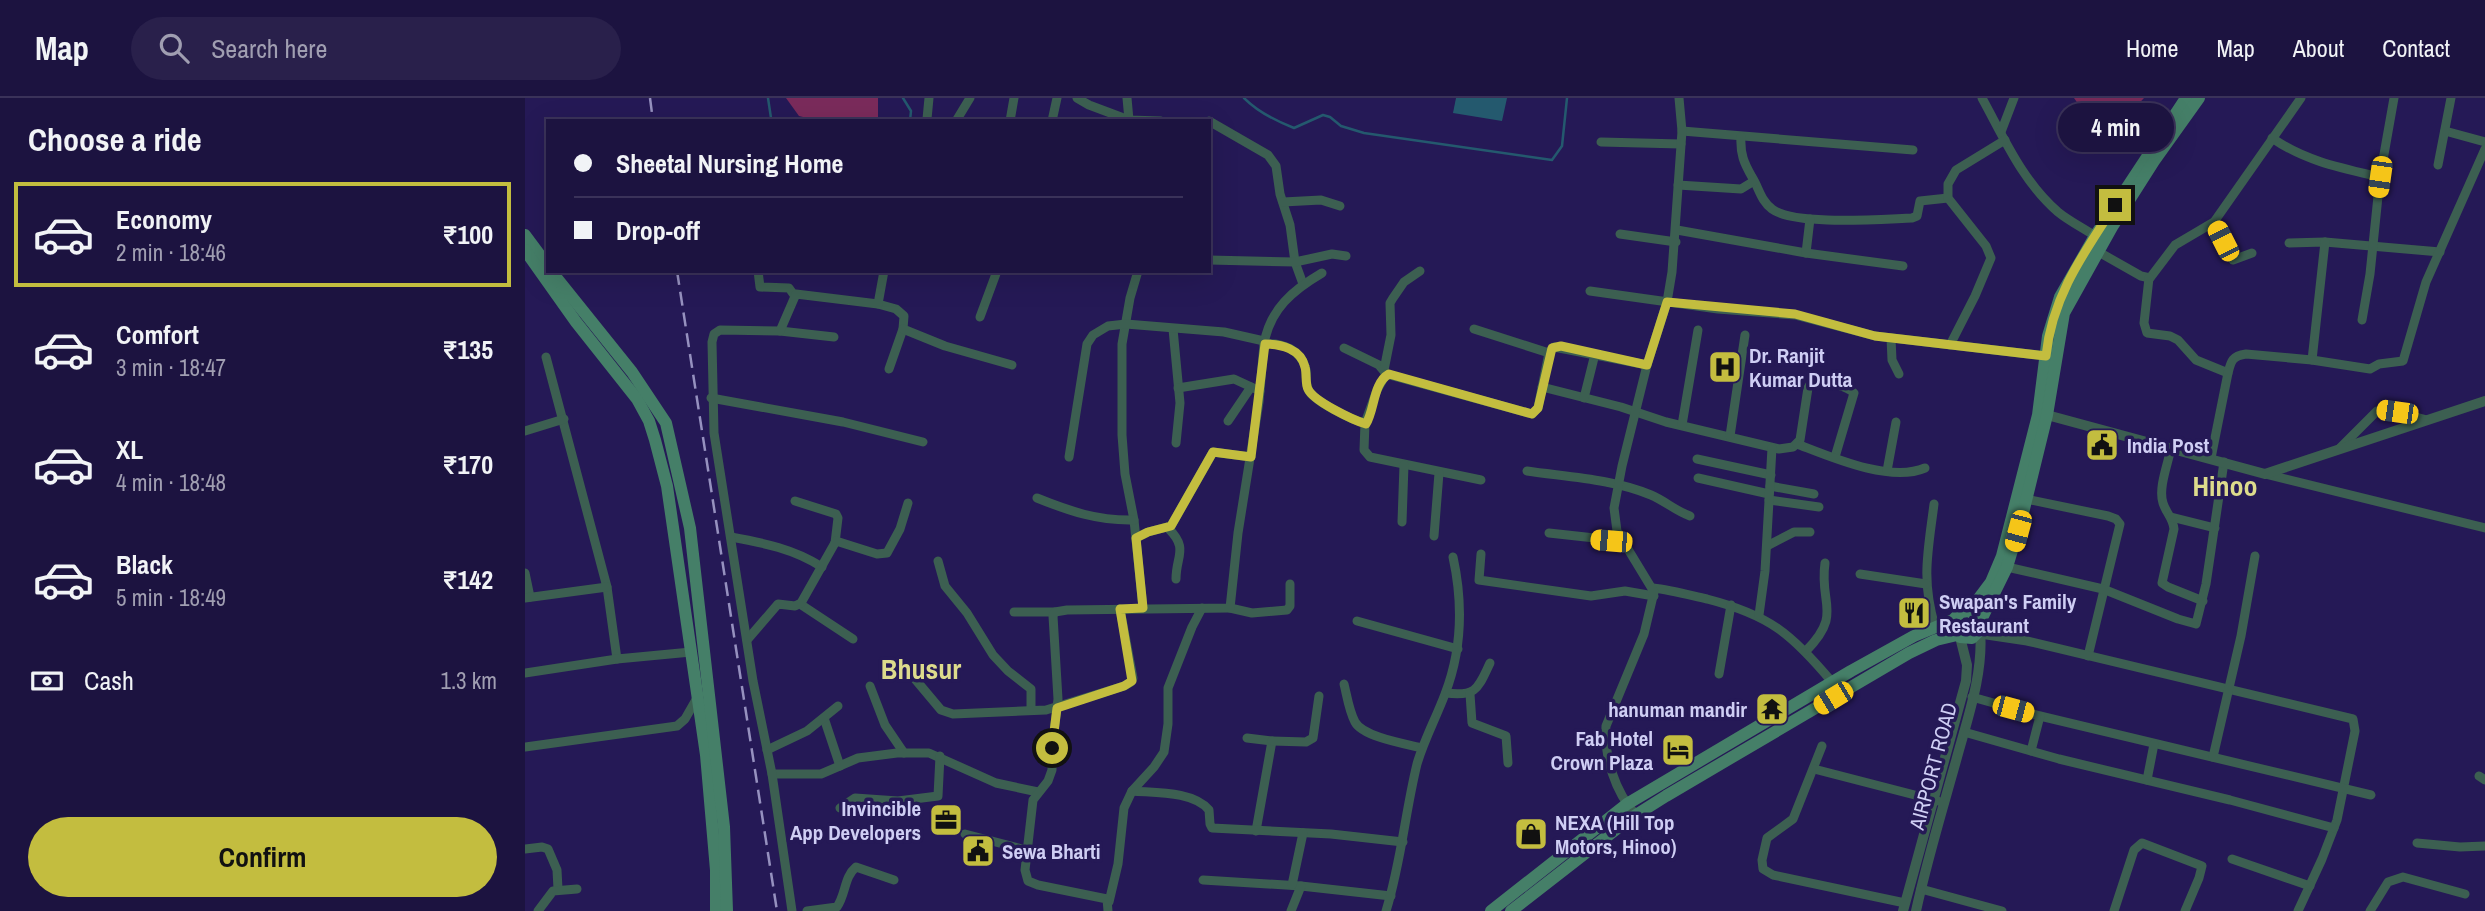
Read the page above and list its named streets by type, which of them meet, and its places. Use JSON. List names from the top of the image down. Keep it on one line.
{"streets":{"street":["AIRPORT ROAD"]},"districts":["Hinoo","Bhusur"],"places":{"hospital":["Dr. Ranjit Kumar Dutta"],"public building":["India Post","Sewa Bharti"],"restaurant":["Swapan's Family Restaurant"],"temple":["hanuman mandir"],"hotel":["Fab Hotel Crown Plaza"],"office":["Invincible App Developers"],"shop":["NEXA (Hill Top Motors, Hinoo)"]},"page":{"header":"Map","search":"Search here","nav":["Home","Map","About","Contact"],"heading":"Choose a ride","bubble":"4 min","banner":["Sheetal Nursing Home","Drop-off"],"list":[{"name":"Economy","note":"2 min · 18:46","value":"₹100"},{"name":"Comfort","note":"3 min · 18:47","value":"₹135"},{"name":"XL","note":"4 min · 18:48","value":"₹170"},{"name":"Black","note":"5 min · 18:49","value":"₹142"}],"pay":["Cash","1.3 km"],"buttons":"Confirm"}}
